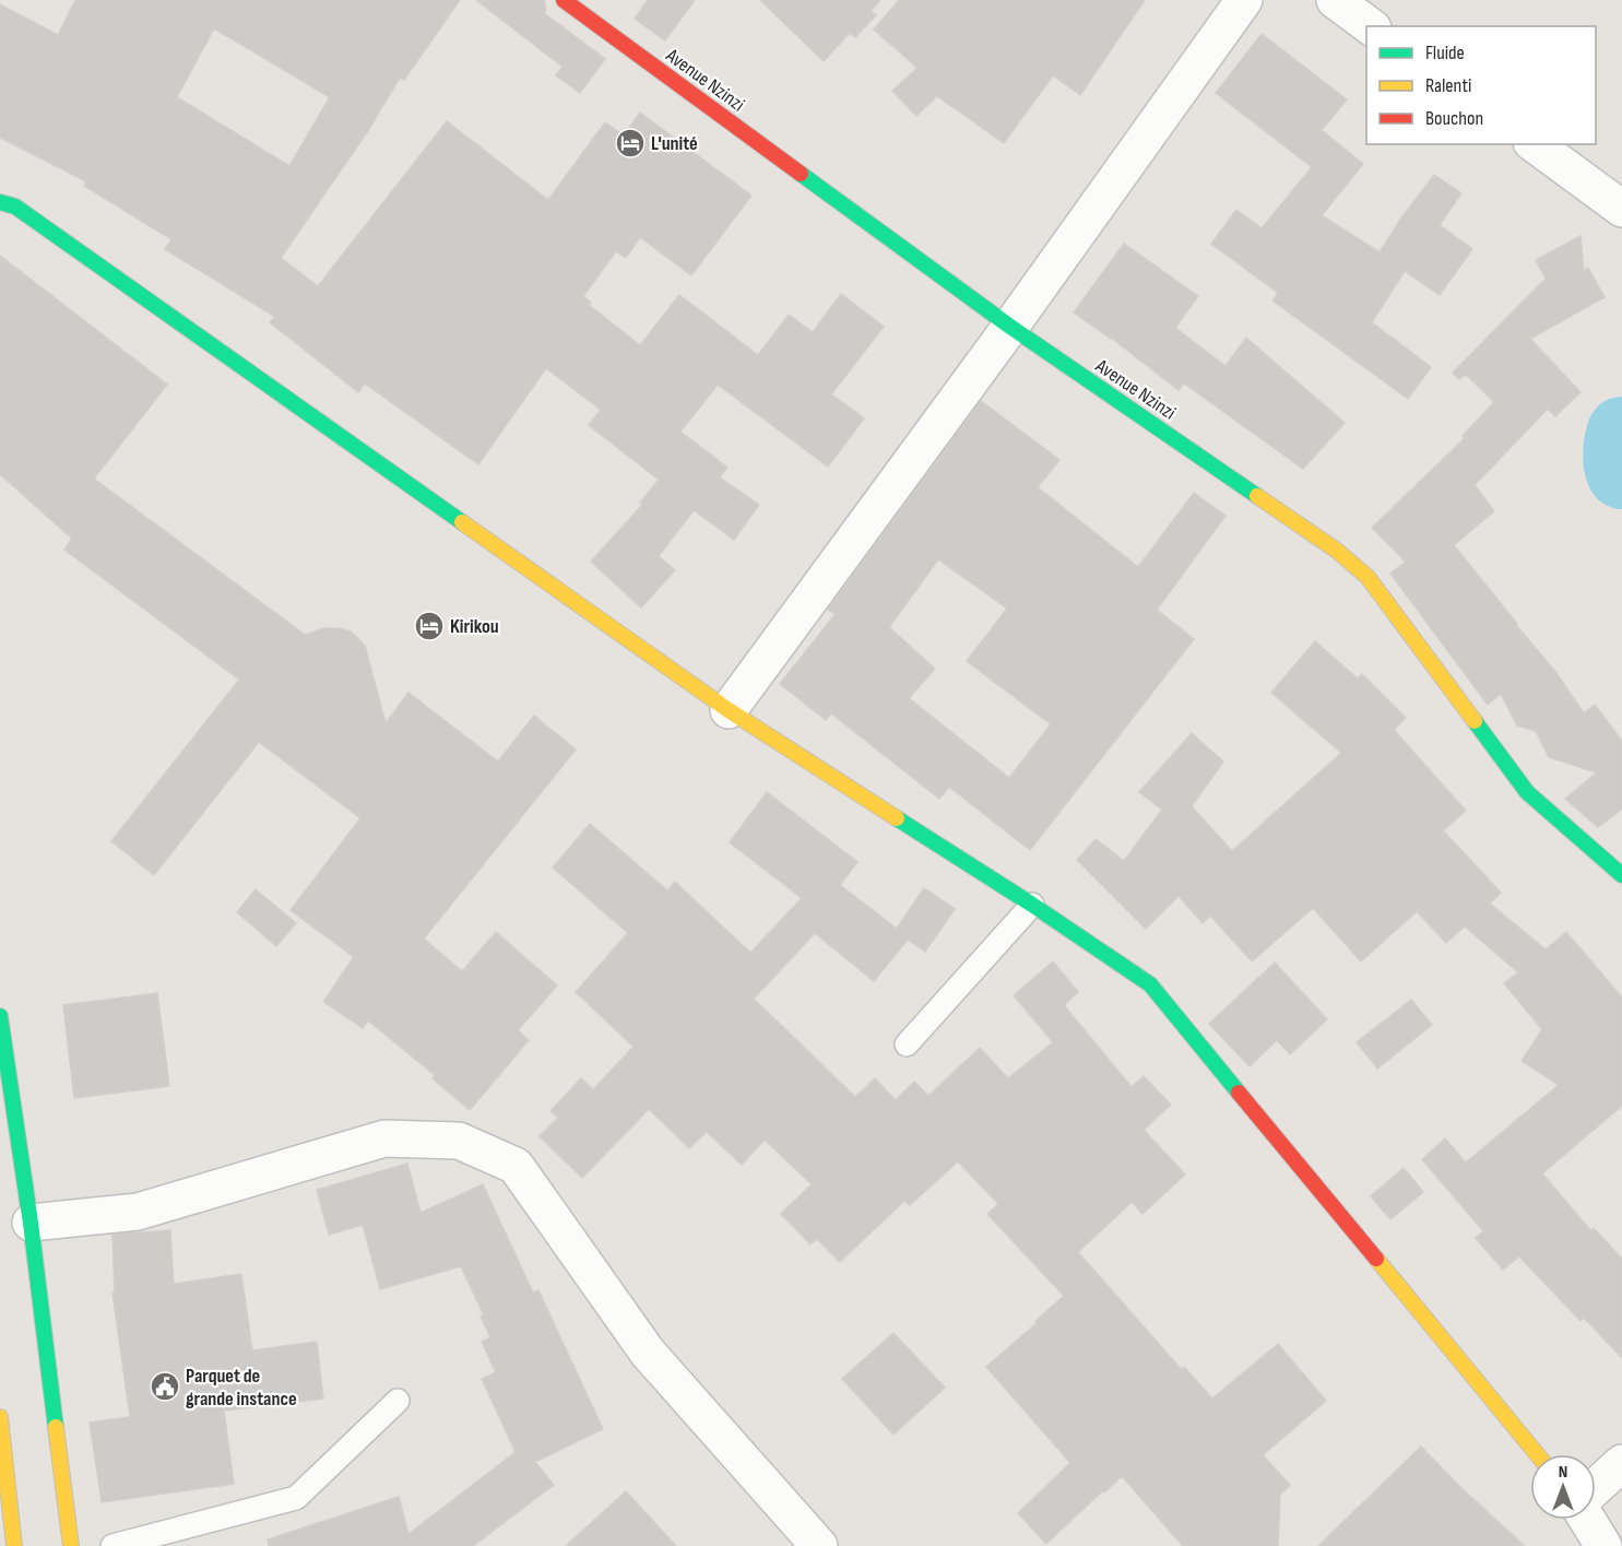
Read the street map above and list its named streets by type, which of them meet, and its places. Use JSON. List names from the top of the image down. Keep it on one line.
{"streets":{"street":["Avenue Nzinzi"]},"places":{"hotel":["L'unité","Kirikou"],"public building":["Parquet de grande instance"]},"legend":["Fluide","Ralenti","Bouchon"],"north":"top"}
